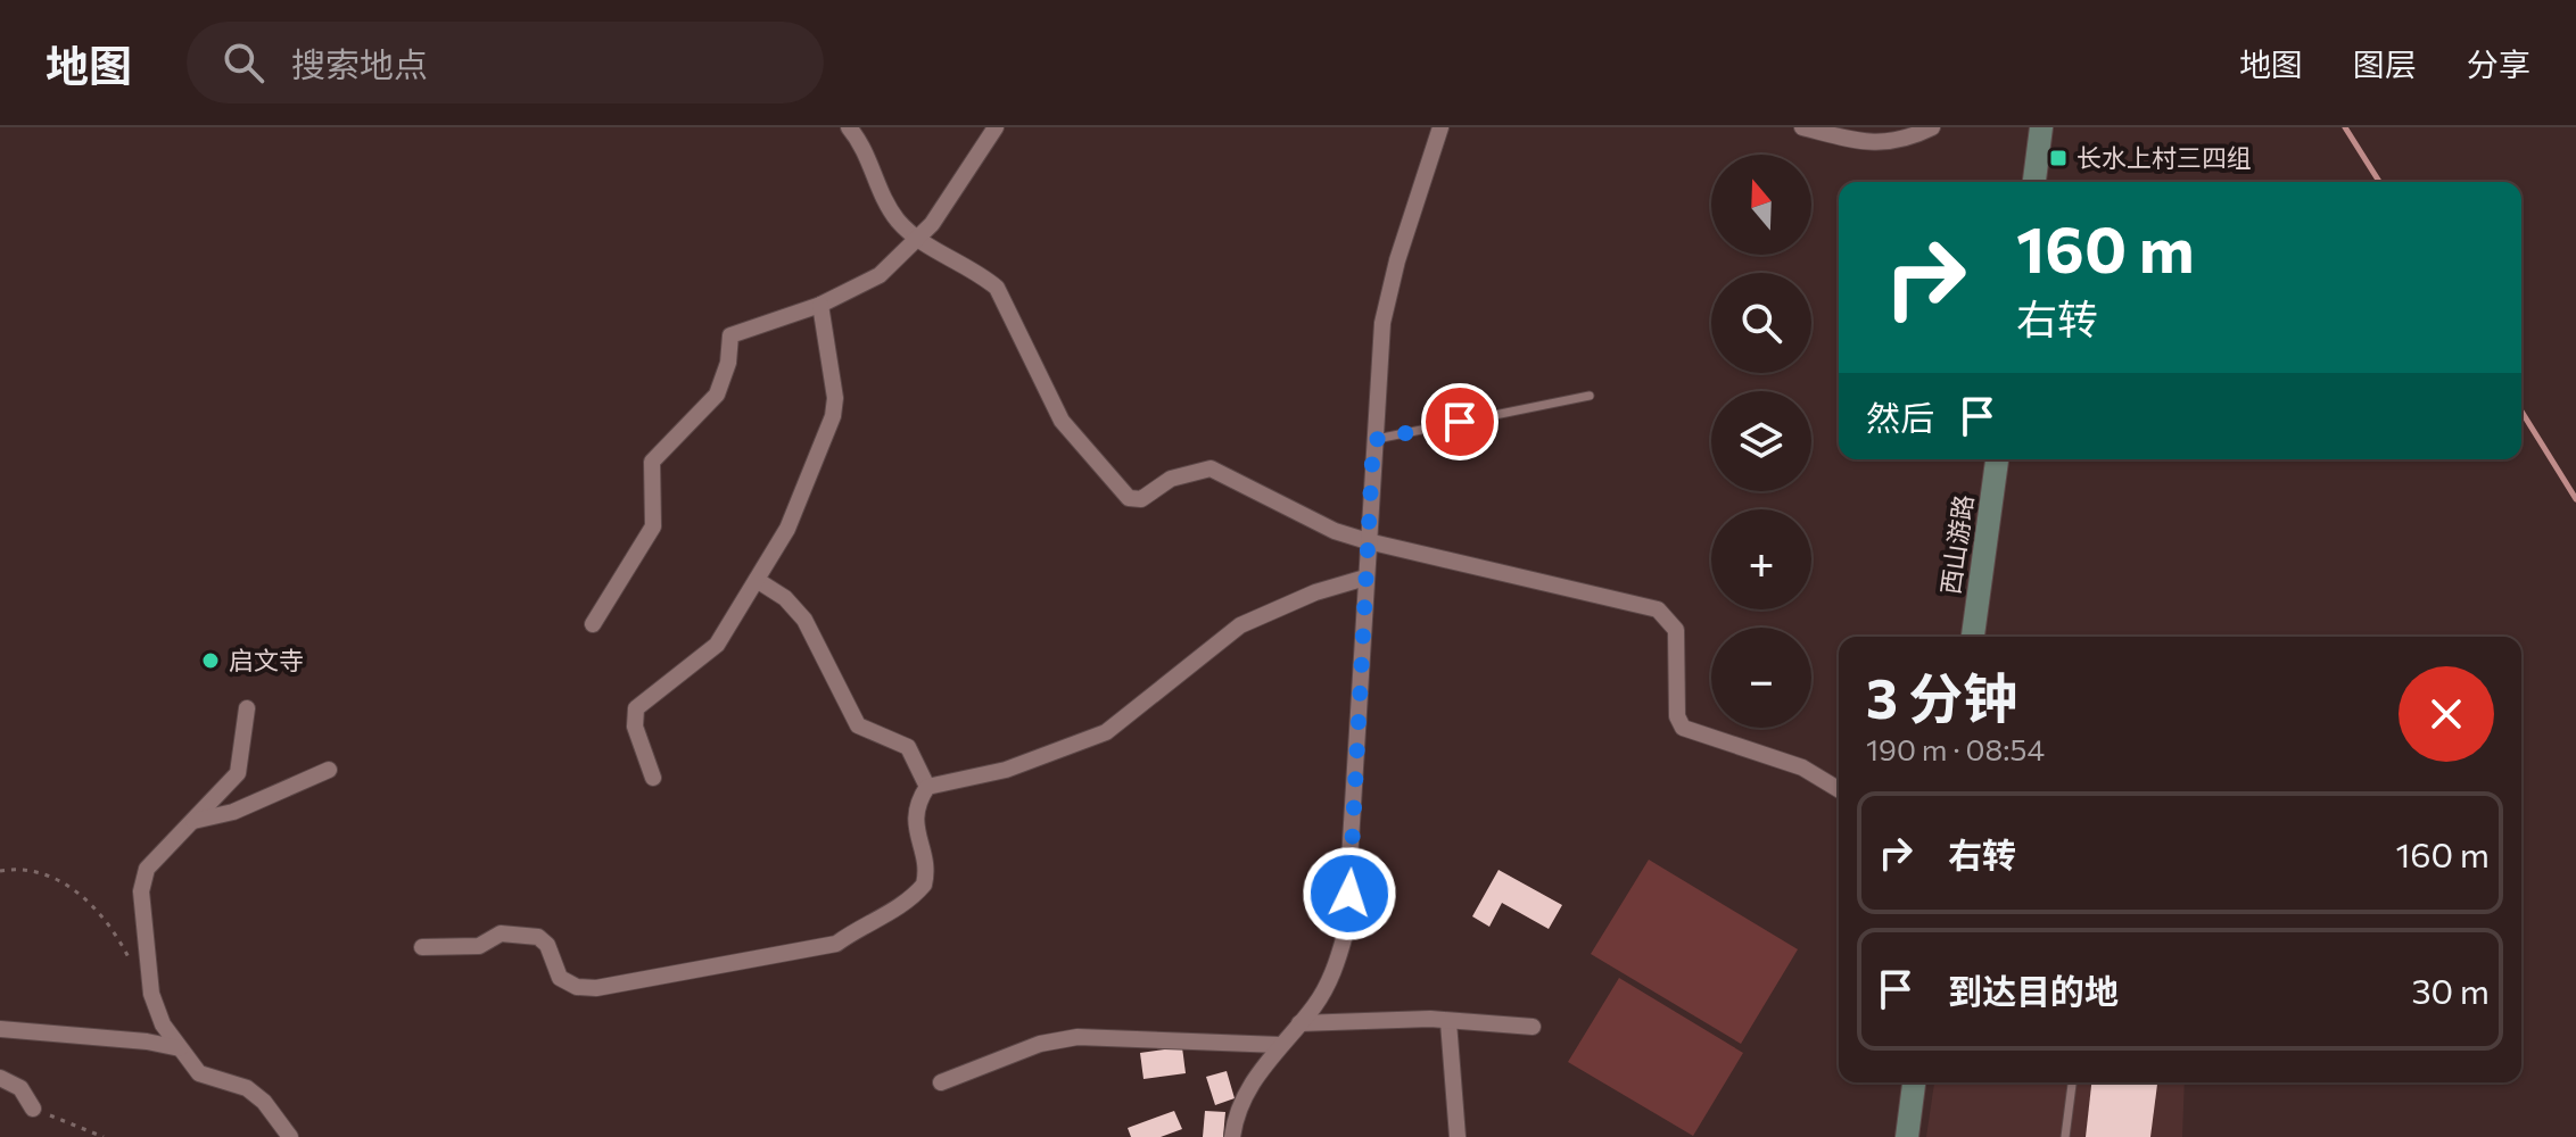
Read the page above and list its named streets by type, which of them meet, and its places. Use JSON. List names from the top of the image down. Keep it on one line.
{"streets":{"street":["西山游路"]},"places":{"transit":["长水上村三四组"],"other":["启文寺"]},"north":"top","page":{"header":"地图","search":"搜索地点","nav":["地图","图层","分享"],"map_buttons":["+","−"],"turn":["160 m","右转"],"then":"然后","heading":["3 分钟","190 m · 08:54"],"list":[{"name":"右转","value":"160 m"},{"name":"到达目的地","value":"30 m"}]}}
